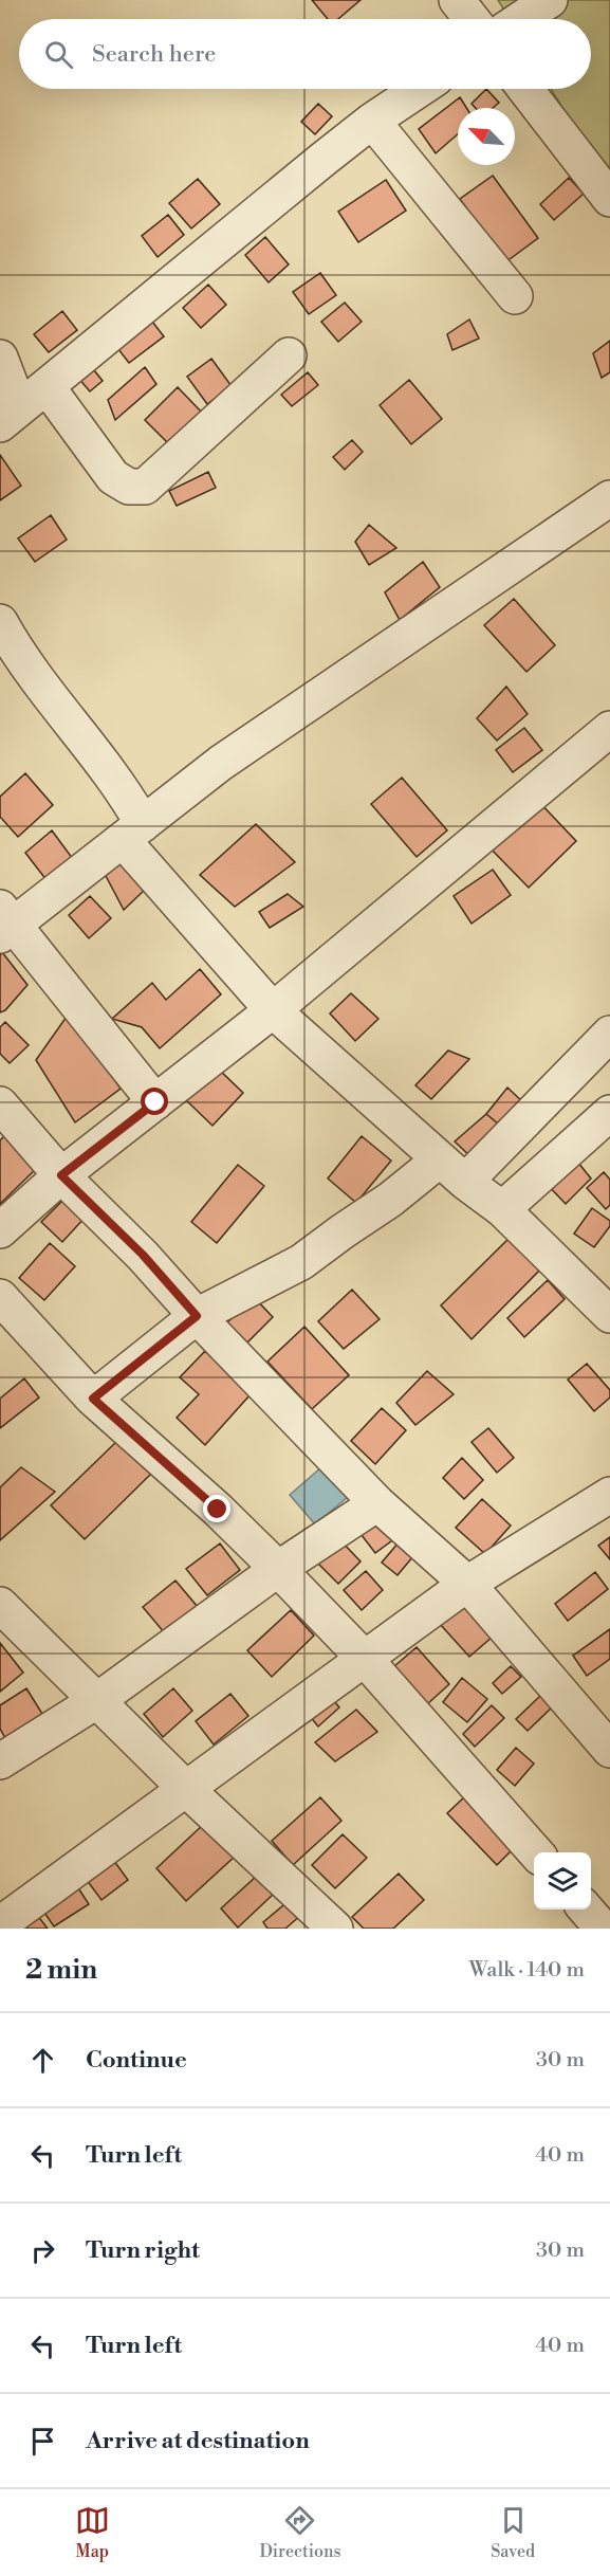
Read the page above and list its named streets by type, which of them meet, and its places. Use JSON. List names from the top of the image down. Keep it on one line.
{"north":"top left","page":{"search":"Search here","heading":["2 min","Walk · 140 m"],"list":[["Continue","30 m"],["Turn left","40 m"],["Turn right","30 m"],["Turn left","40 m"],"Arrive at destination"],"nav":["Map","Directions","Saved"]}}
